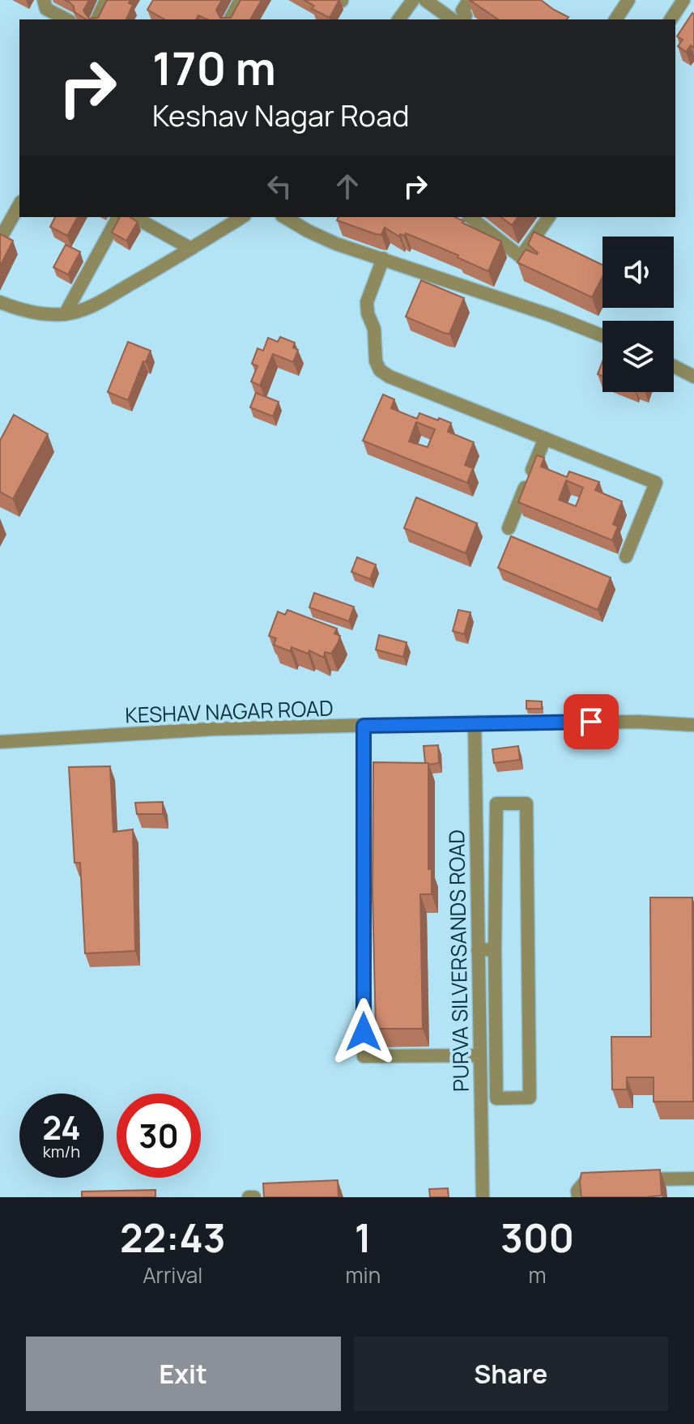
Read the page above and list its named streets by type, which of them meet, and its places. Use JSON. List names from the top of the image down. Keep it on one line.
{"streets":{"street":["KESHAV NAGAR ROAD","PURVA SILVERSANDS ROAD"]},"crossings":[["KESHAV NAGAR ROAD","PURVA SILVERSANDS ROAD"]],"page":{"turn":["170 m","Keshav Nagar Road"],"speed":"24 km/h","limit":"30","eta":["22:43","Arrival","1","min","300","m"],"buttons":["Exit","Share"]}}
